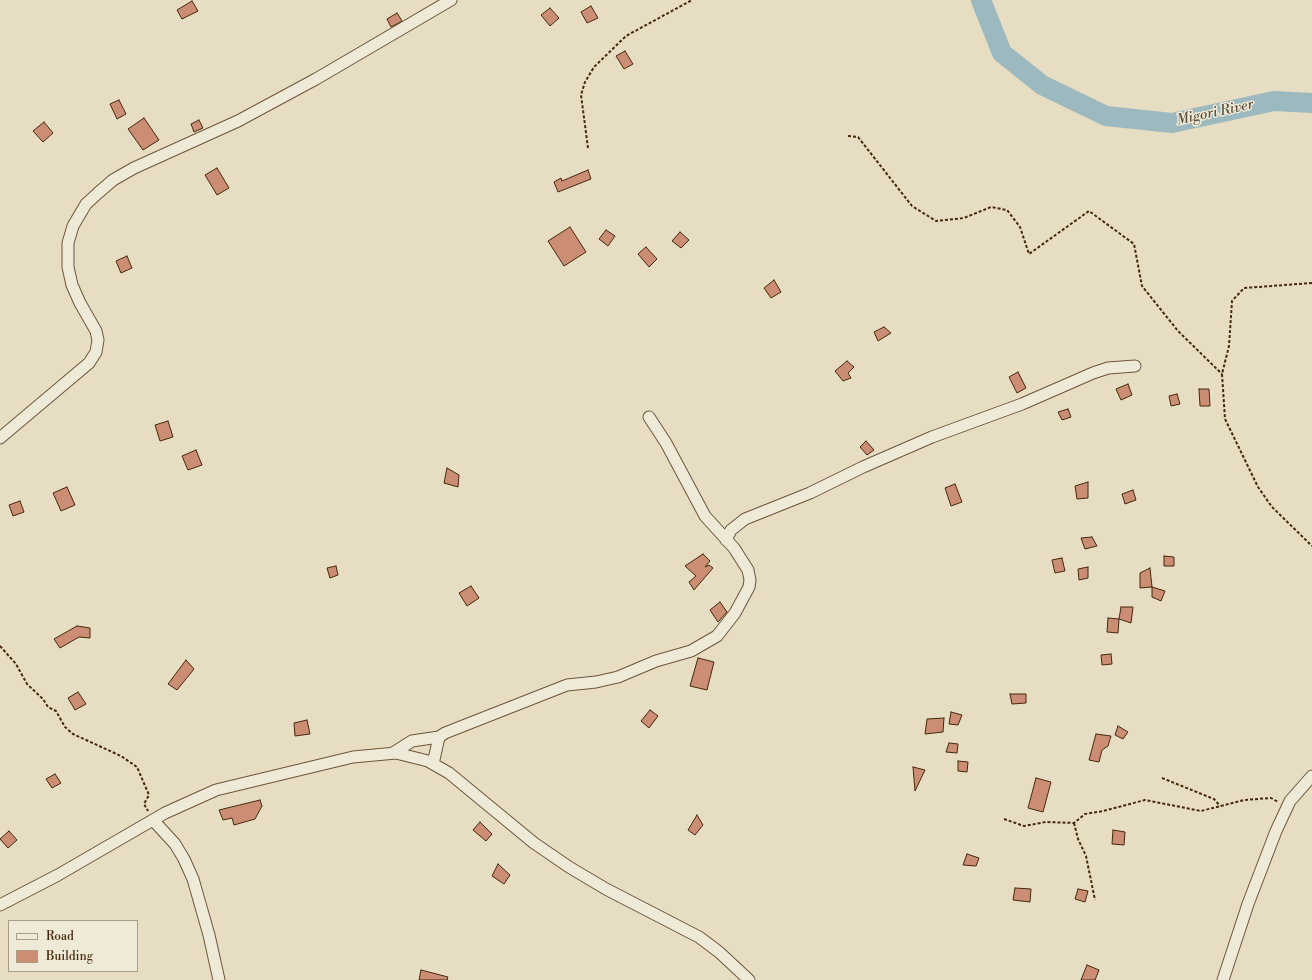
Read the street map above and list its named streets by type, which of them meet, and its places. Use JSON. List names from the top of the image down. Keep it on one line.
{"water":["Migori River"],"legend":["Road","Building"]}
